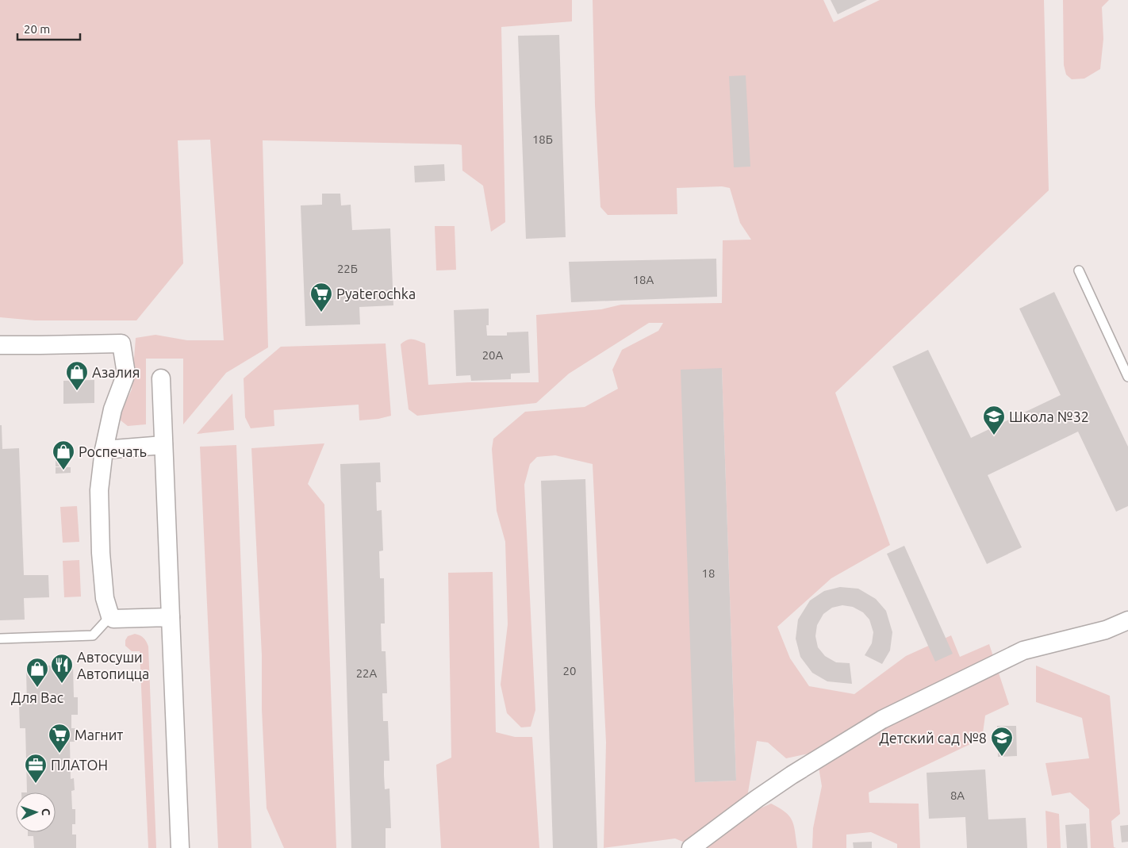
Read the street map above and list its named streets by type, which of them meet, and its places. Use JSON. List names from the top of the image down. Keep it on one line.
{"places":{"supermarket":["Pyaterochka","Магнит"],"shop":["Азалия","Роспечать","Для Вас"],"school or university":["Школа №32","Детский сад №8"],"restaurant":["Автосуши Автопицца"],"office":["ПЛАТОН"]},"house_numbers":["18Б","22Б","18А","20А","18","20","22А","8А"],"scale_bar":"20 m","north":"right"}
